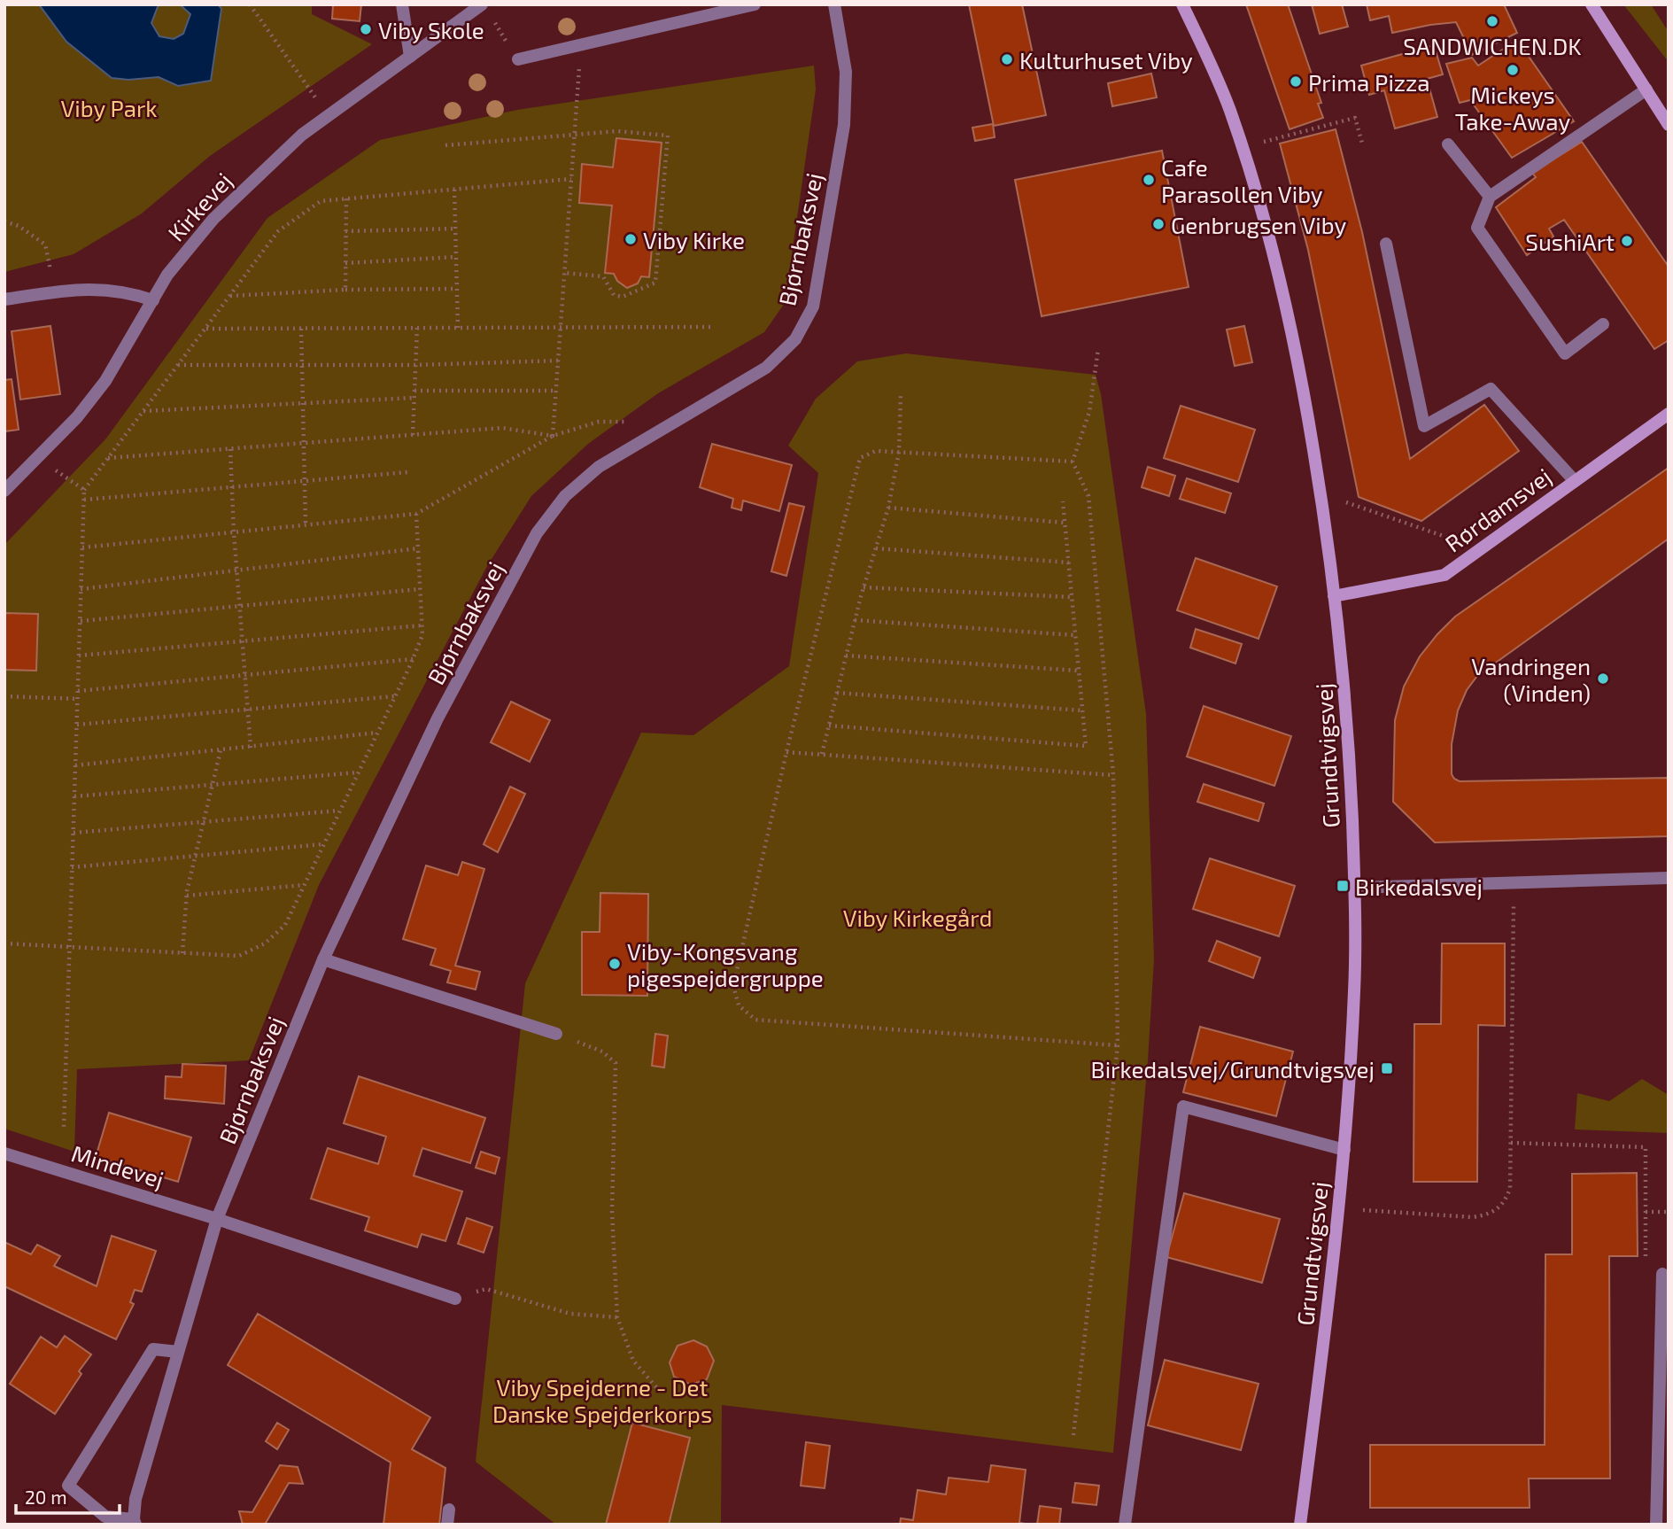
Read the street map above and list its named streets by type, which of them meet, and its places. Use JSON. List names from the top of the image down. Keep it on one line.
{"streets":{"street":["Kirkevej","Bjørnbaksvej","Rørdamsvej","Grundtvigsvej","Mindevej"]},"crossings":[["Bjørnbaksvej","Mindevej"],["Rørdamsvej","Grundtvigsvej"]],"parks":["Viby Park","Viby Kirkegård","Viby Spejderne - Det Danske Spejderkorps"],"places":{"other":["SANDWICHEN.DK","Viby Skole","Kulturhuset Viby","Mickeys Take-Away","Prima Pizza","Cafe Parasollen Viby","Genbrugsen Viby","Viby Kirke","SushiArt","Vandringen (Vinden)","Viby-Kongsvang pigespejdergruppe"],"transit":["Birkedalsvej","Birkedalsvej/Grundtvigsvej"]},"scale_bar":"20 m"}
